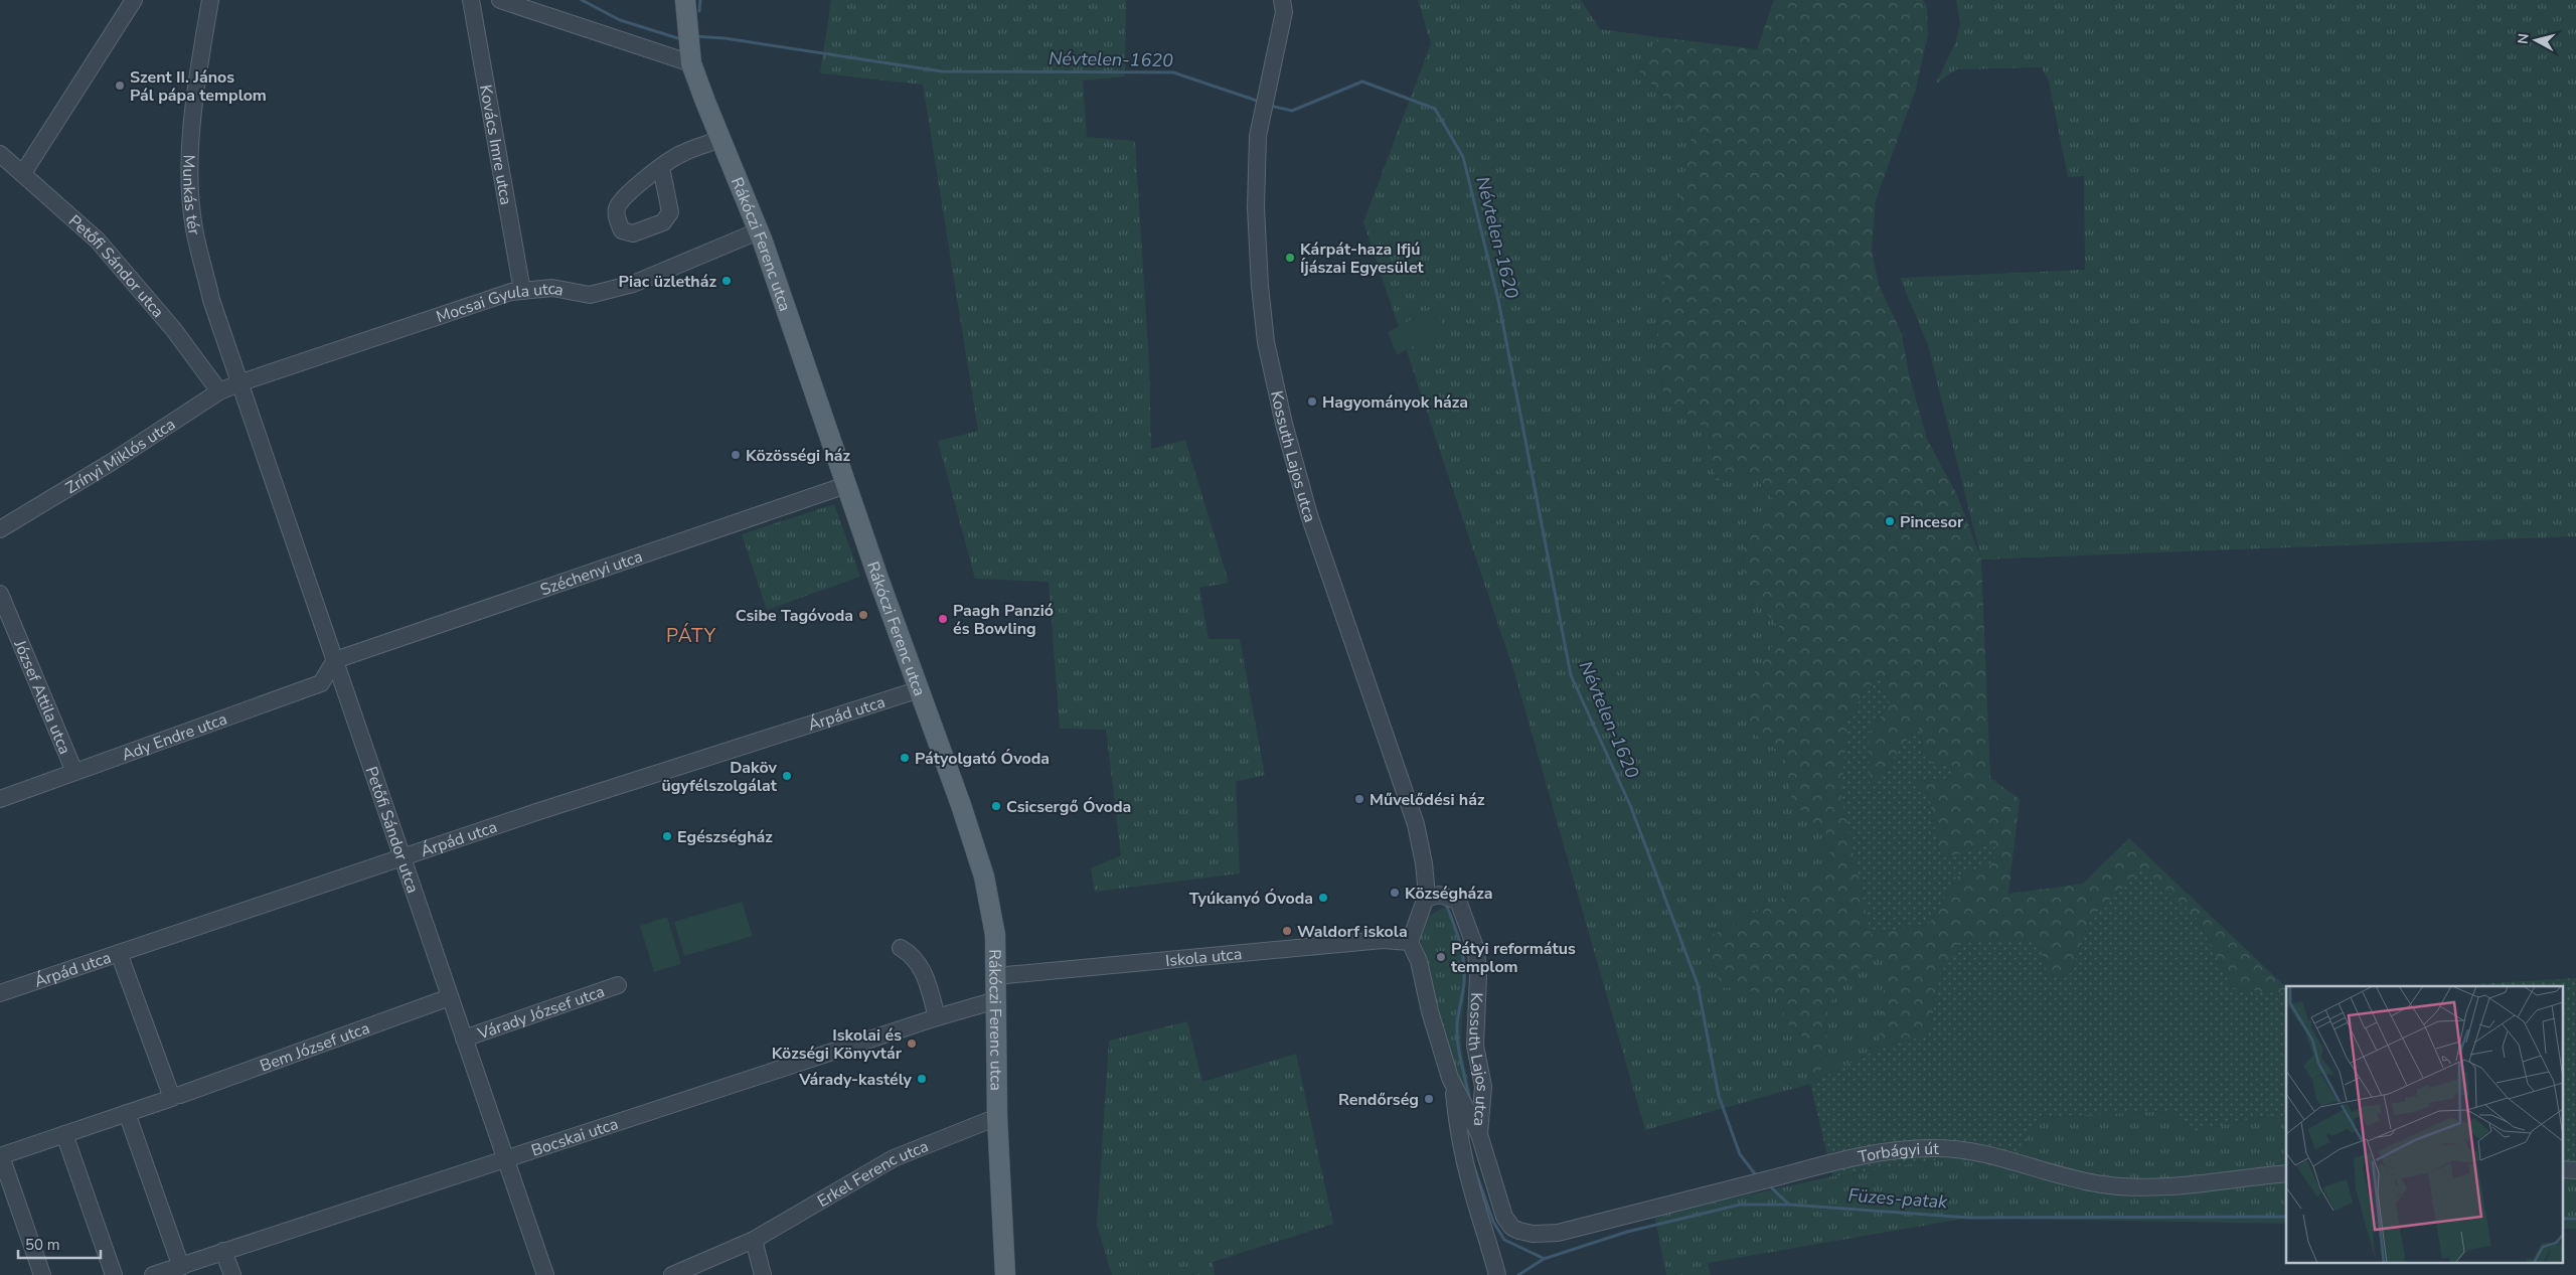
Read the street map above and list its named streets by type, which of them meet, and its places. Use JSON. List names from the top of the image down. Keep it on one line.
{"streets":{"main road":["Rákóczi Ferenc utca"],"street":["Kovács Imre utca","Munkás tér","Petőfi Sándor utca","Mocsai Gyula utca","Zrínyi Miklós utca","Kossuth Lajos utca","Széchenyi utca","József Attila utca","Árpád utca","Ady Endre utca","Iskola utca","Várady József utca","Bem József utca","Bocskai utca","Torbágyi út","Erkel Ferenc utca"]},"crossings":[["Kovács Imre utca","Mocsai Gyula utca"],["Munkás tér","Petőfi Sándor utca"],["Munkás tér","Mocsai Gyula utca"],["Munkás tér","Zrínyi Miklós utca"],["Rákóczi Ferenc utca","Mocsai Gyula utca"],["Rákóczi Ferenc utca","Széchenyi utca"],["Rákóczi Ferenc utca","Árpád utca"],["Rákóczi Ferenc utca","Iskola utca"],["Rákóczi Ferenc utca","Bocskai utca"],["Rákóczi Ferenc utca","Erkel Ferenc utca"],["Petőfi Sándor utca","Mocsai Gyula utca"],["Petőfi Sándor utca","Zrínyi Miklós utca"],["Petőfi Sándor utca","Széchenyi utca"],["Petőfi Sándor utca","Árpád utca"],["Petőfi Sándor utca","Ady Endre utca"],["Petőfi Sándor utca","Várady József utca"],["Petőfi Sándor utca","Bem József utca"],["Petőfi Sándor utca","Bocskai utca"],["Mocsai Gyula utca","Zrínyi Miklós utca"],["Kossuth Lajos utca","Iskola utca"],["Kossuth Lajos utca","Torbágyi út"],["Széchenyi utca","Ady Endre utca"],["József Attila utca","Ady Endre utca"]],"districts":["PÁTY"],"water":["Névtelen-1620","Füzes-patak"],"places":["Szent II. János Pál pápa templom","Kárpát-haza Ifjú Íjászai Egyesület","Piac üzletház","Hagyományok háza","Közösségi ház","Pincesor","Csibe Tagóvoda","Paagh Panzió és Bowling","Pátyolgató Óvoda","Daköv ügyfélszolgálat","Művelődési ház","Csicsergő Óvoda","Egészségház","Községháza","Tyúkanyó Óvoda","Waldorf iskola","Pátyi református templom","Iskolai és Községi Könyvtár","Várady-kastély","Rendőrség"],"scale_bar":"50 m","north":"left"}
